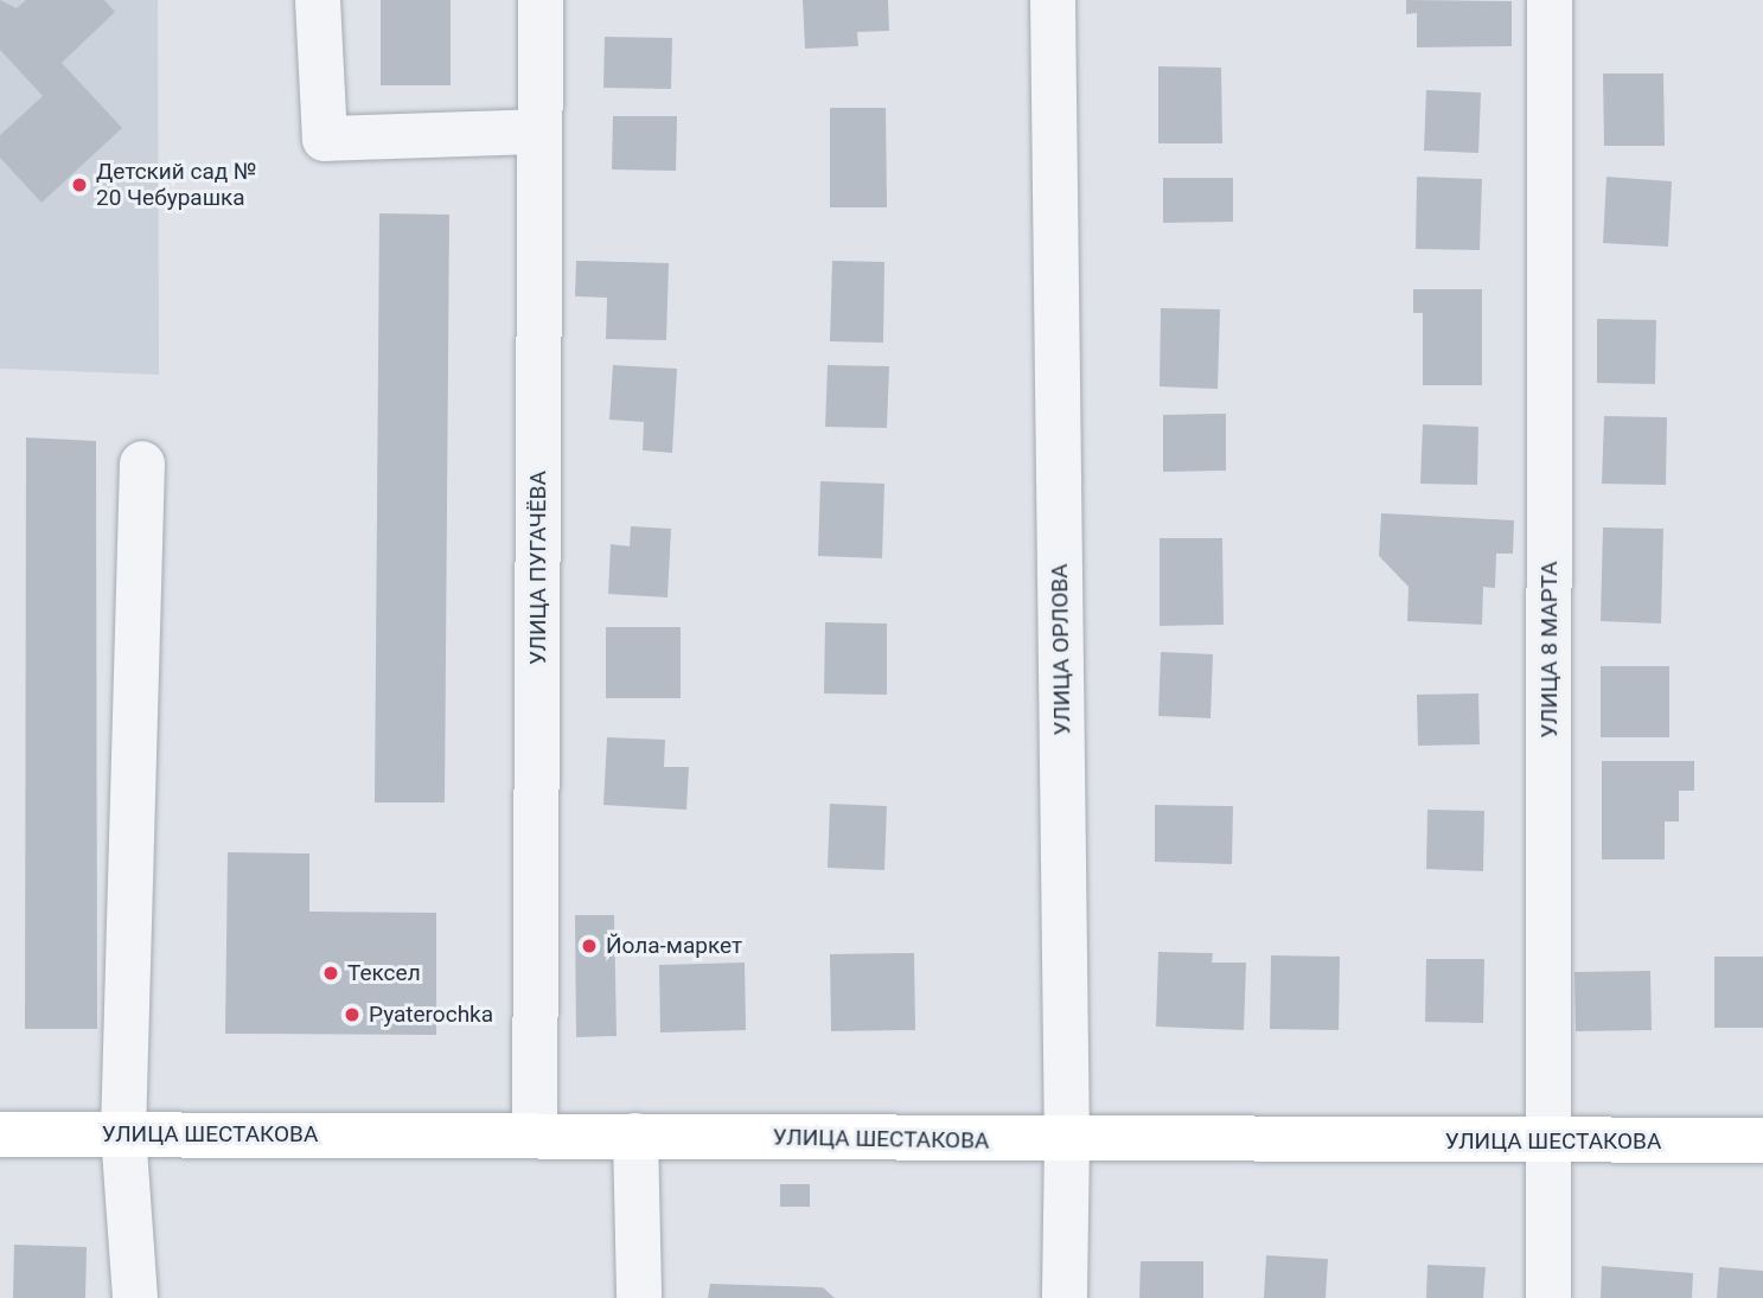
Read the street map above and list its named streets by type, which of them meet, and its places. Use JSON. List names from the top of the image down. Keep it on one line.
{"streets":{"main road":["УЛИЦА ШЕСТАКОВА"],"street":["УЛИЦА ПУГАЧЁВА","УЛИЦА ОРЛОВА","УЛИЦА 8 МАРТА"]},"crossings":[["УЛИЦА ПУГАЧЁВА","УЛИЦА ШЕСТАКОВА"],["УЛИЦА ОРЛОВА","УЛИЦА ШЕСТАКОВА"],["УЛИЦА 8 МАРТА","УЛИЦА ШЕСТАКОВА"]],"places":["Детский сад № 20 Чебурашка","Йола-маркет","Тексел","Pyaterochka"]}
